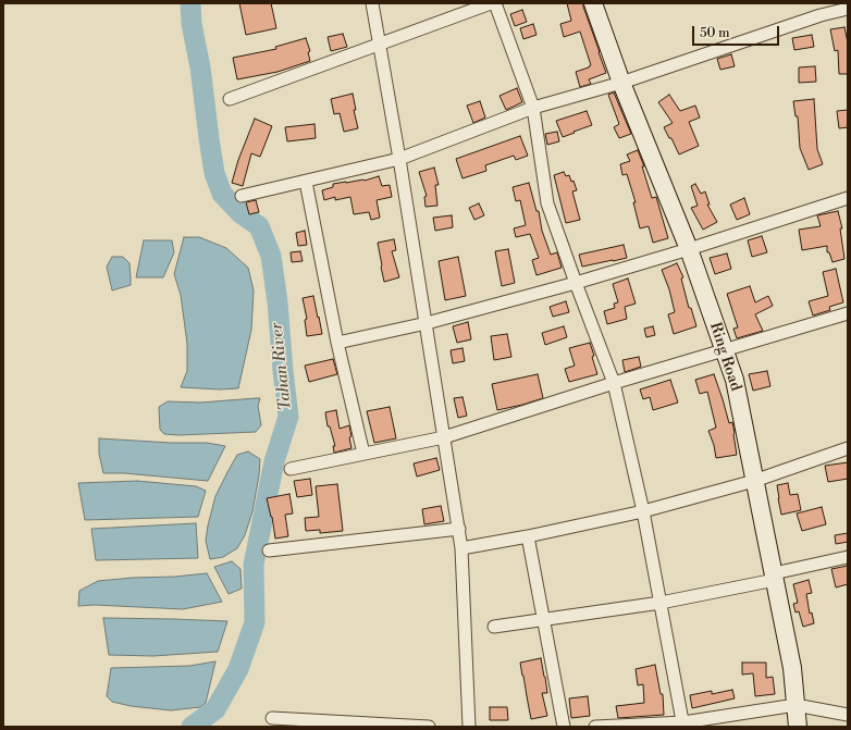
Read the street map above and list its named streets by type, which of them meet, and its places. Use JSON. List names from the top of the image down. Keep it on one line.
{"streets":{"street":["Ring Road"]},"water":["Tahan River"],"scale_bar":"50 m"}
